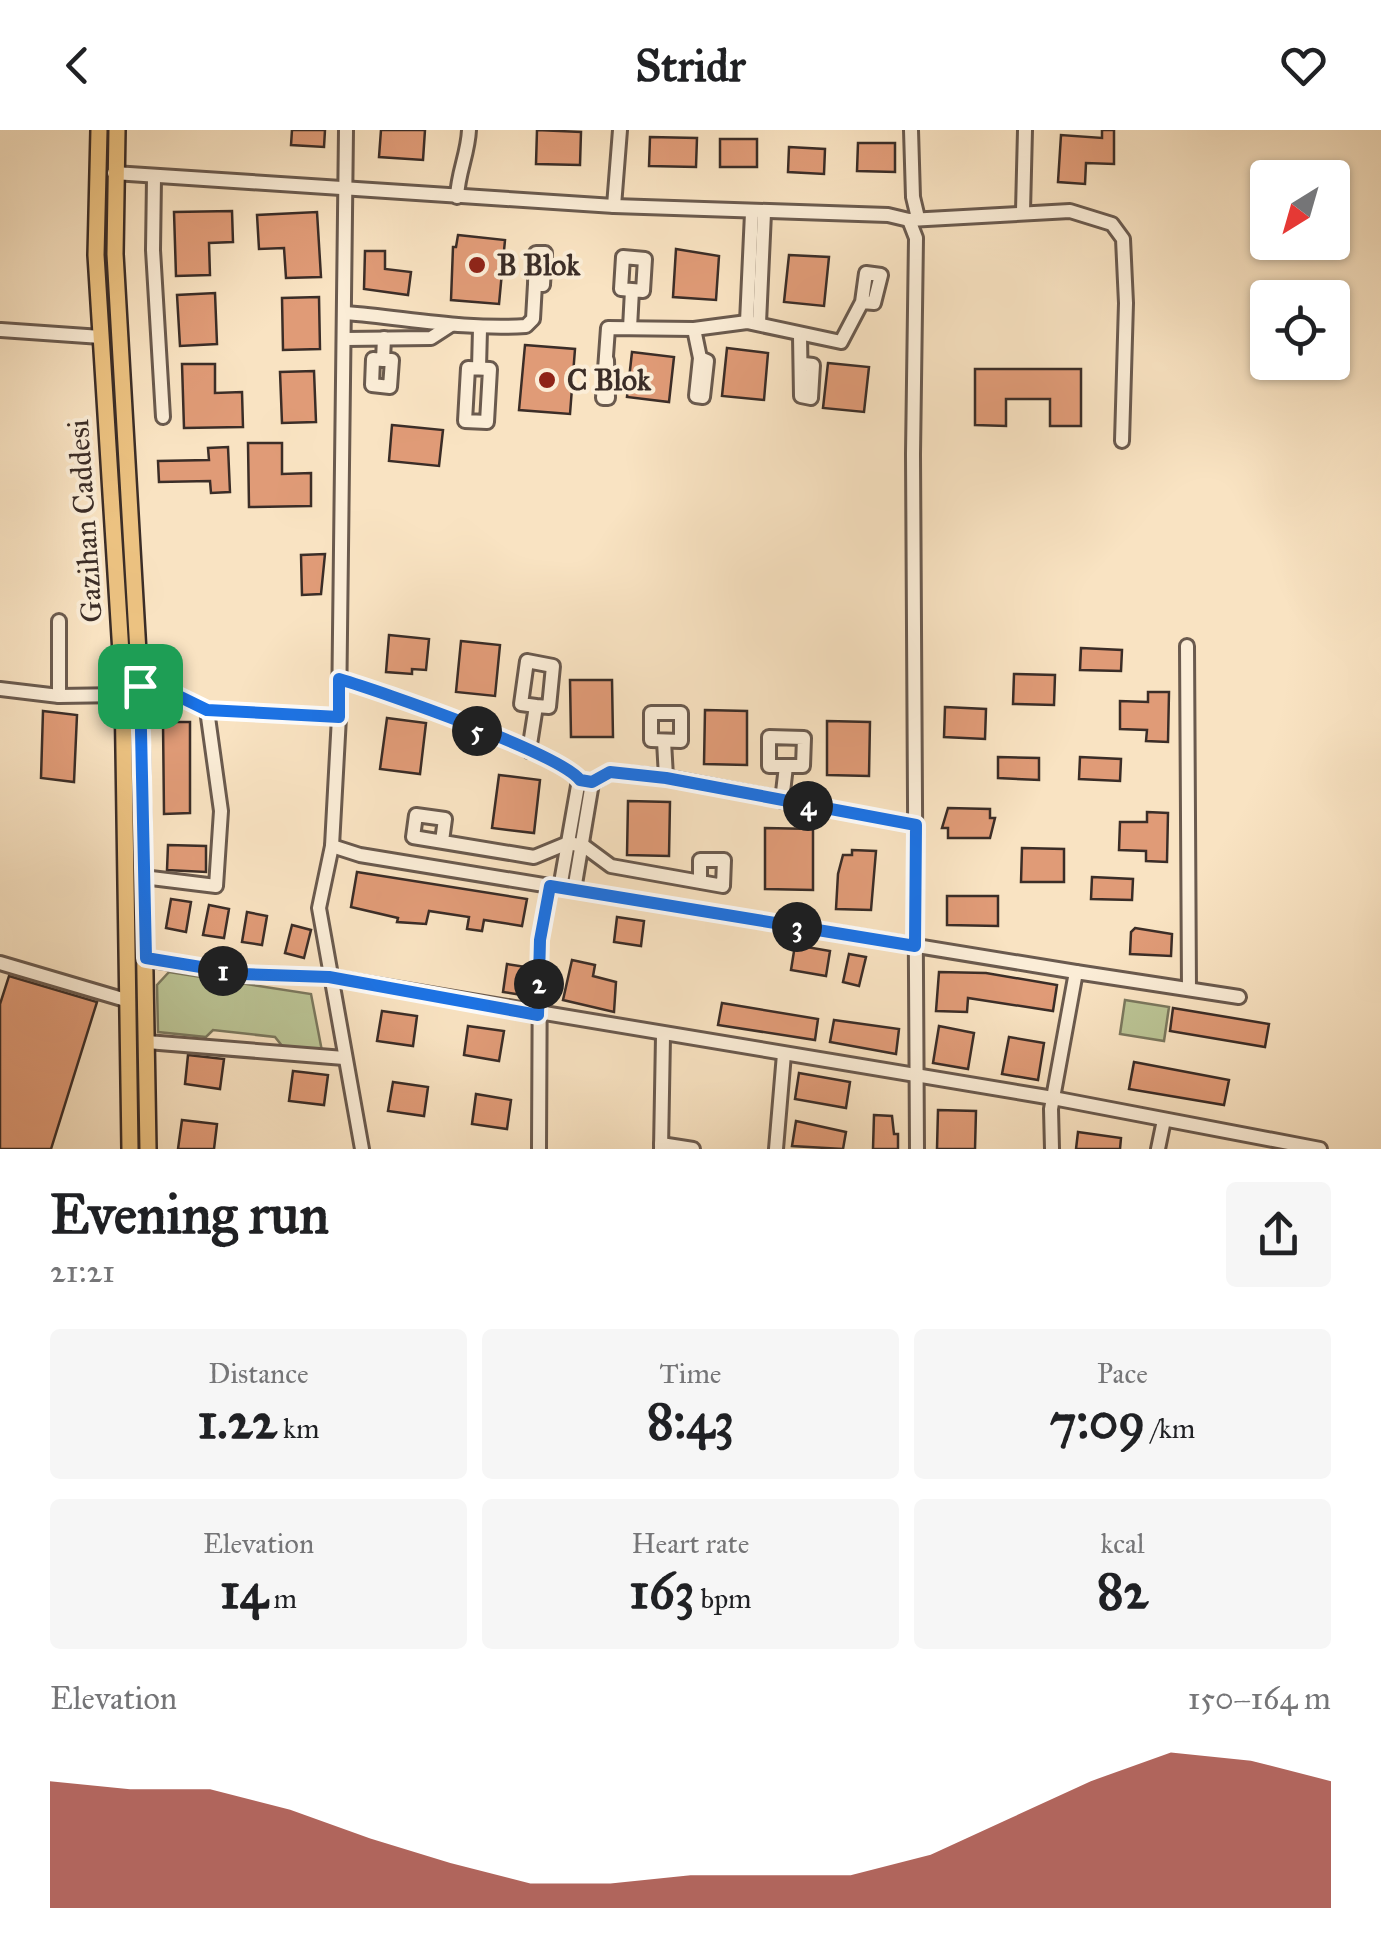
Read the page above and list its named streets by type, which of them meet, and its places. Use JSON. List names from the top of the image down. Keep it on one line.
{"streets":{"main road":["Gazihan Caddesi"]},"places":["B Blok","C Blok"],"north":"bottom left","page":{"header":"Stridr","pins":["5","4","3","1","2"],"heading":["Evening run","21:21"],"stats":[["Distance","1.22 km"],["Time","8:43"],["Pace","7:09 /km"],["Elevation","14 m"],["Heart rate","163 bpm"],["kcal","82"]],"chart":["Elevation","150–164 m"]}}
